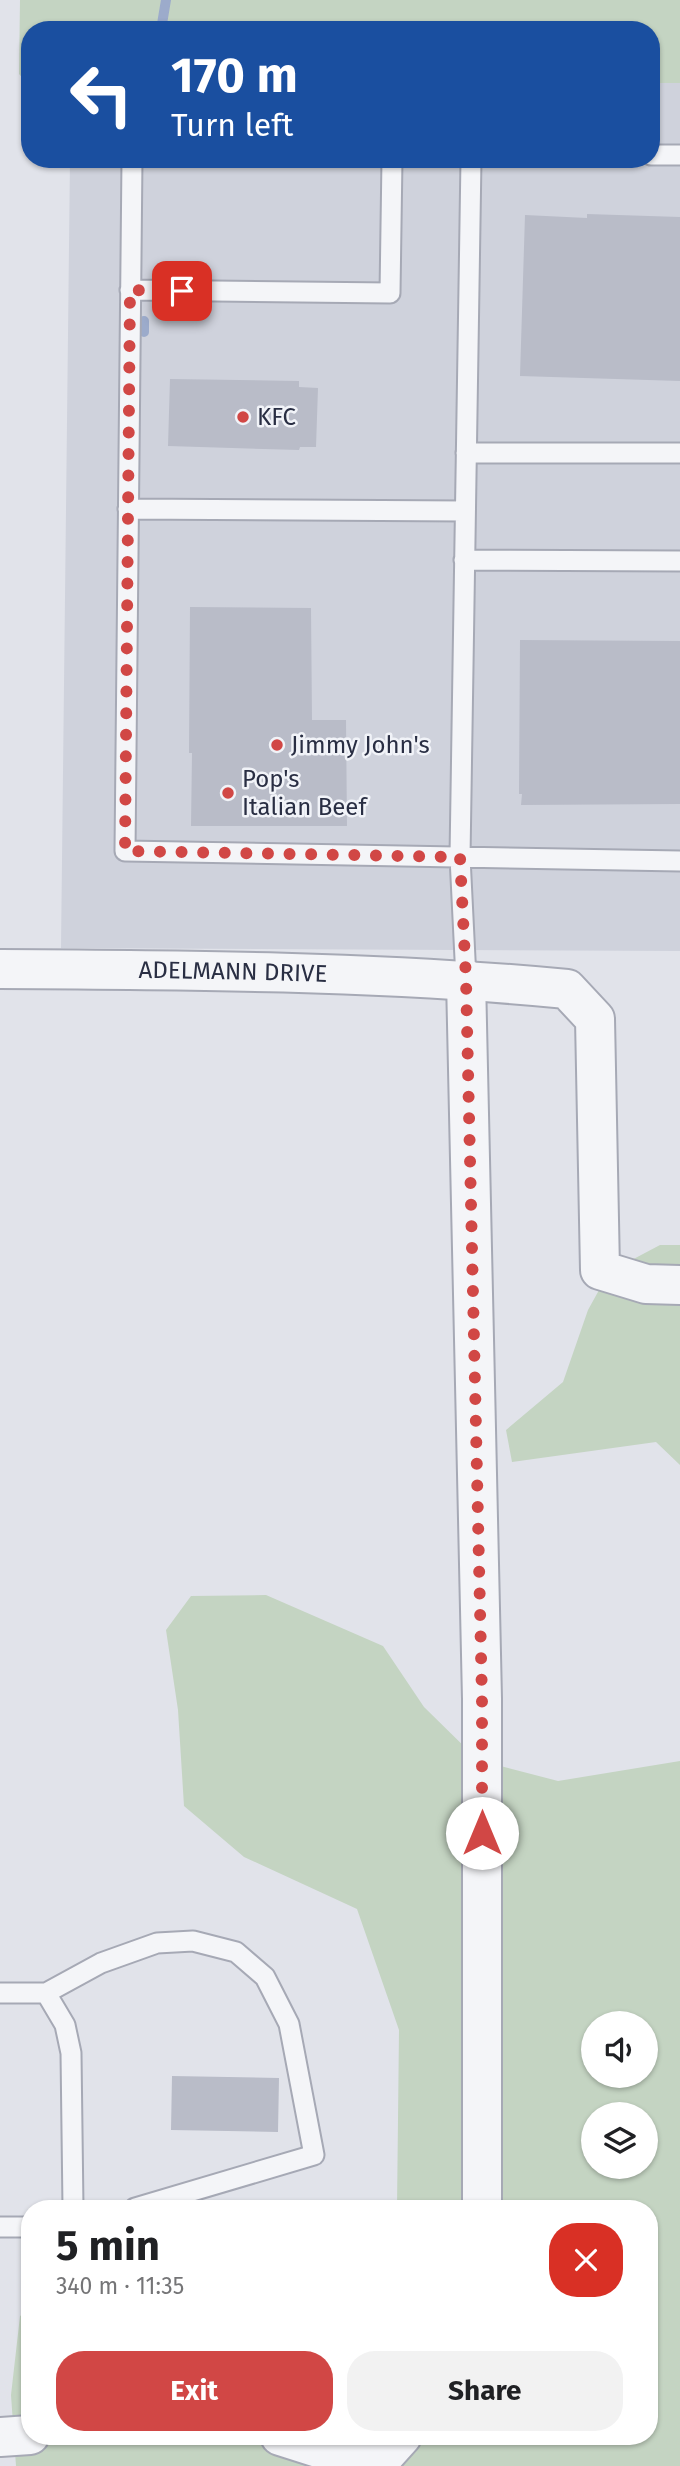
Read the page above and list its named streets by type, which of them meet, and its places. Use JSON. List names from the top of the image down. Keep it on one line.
{"streets":{"street":["ADELMANN DRIVE"]},"places":["KFC","Jimmy John's","Pop's Italian Beef"],"page":{"turn":["170 m","Turn left"],"heading":["5 min","340 m · 11:35"],"buttons":["Exit","Share"]}}
